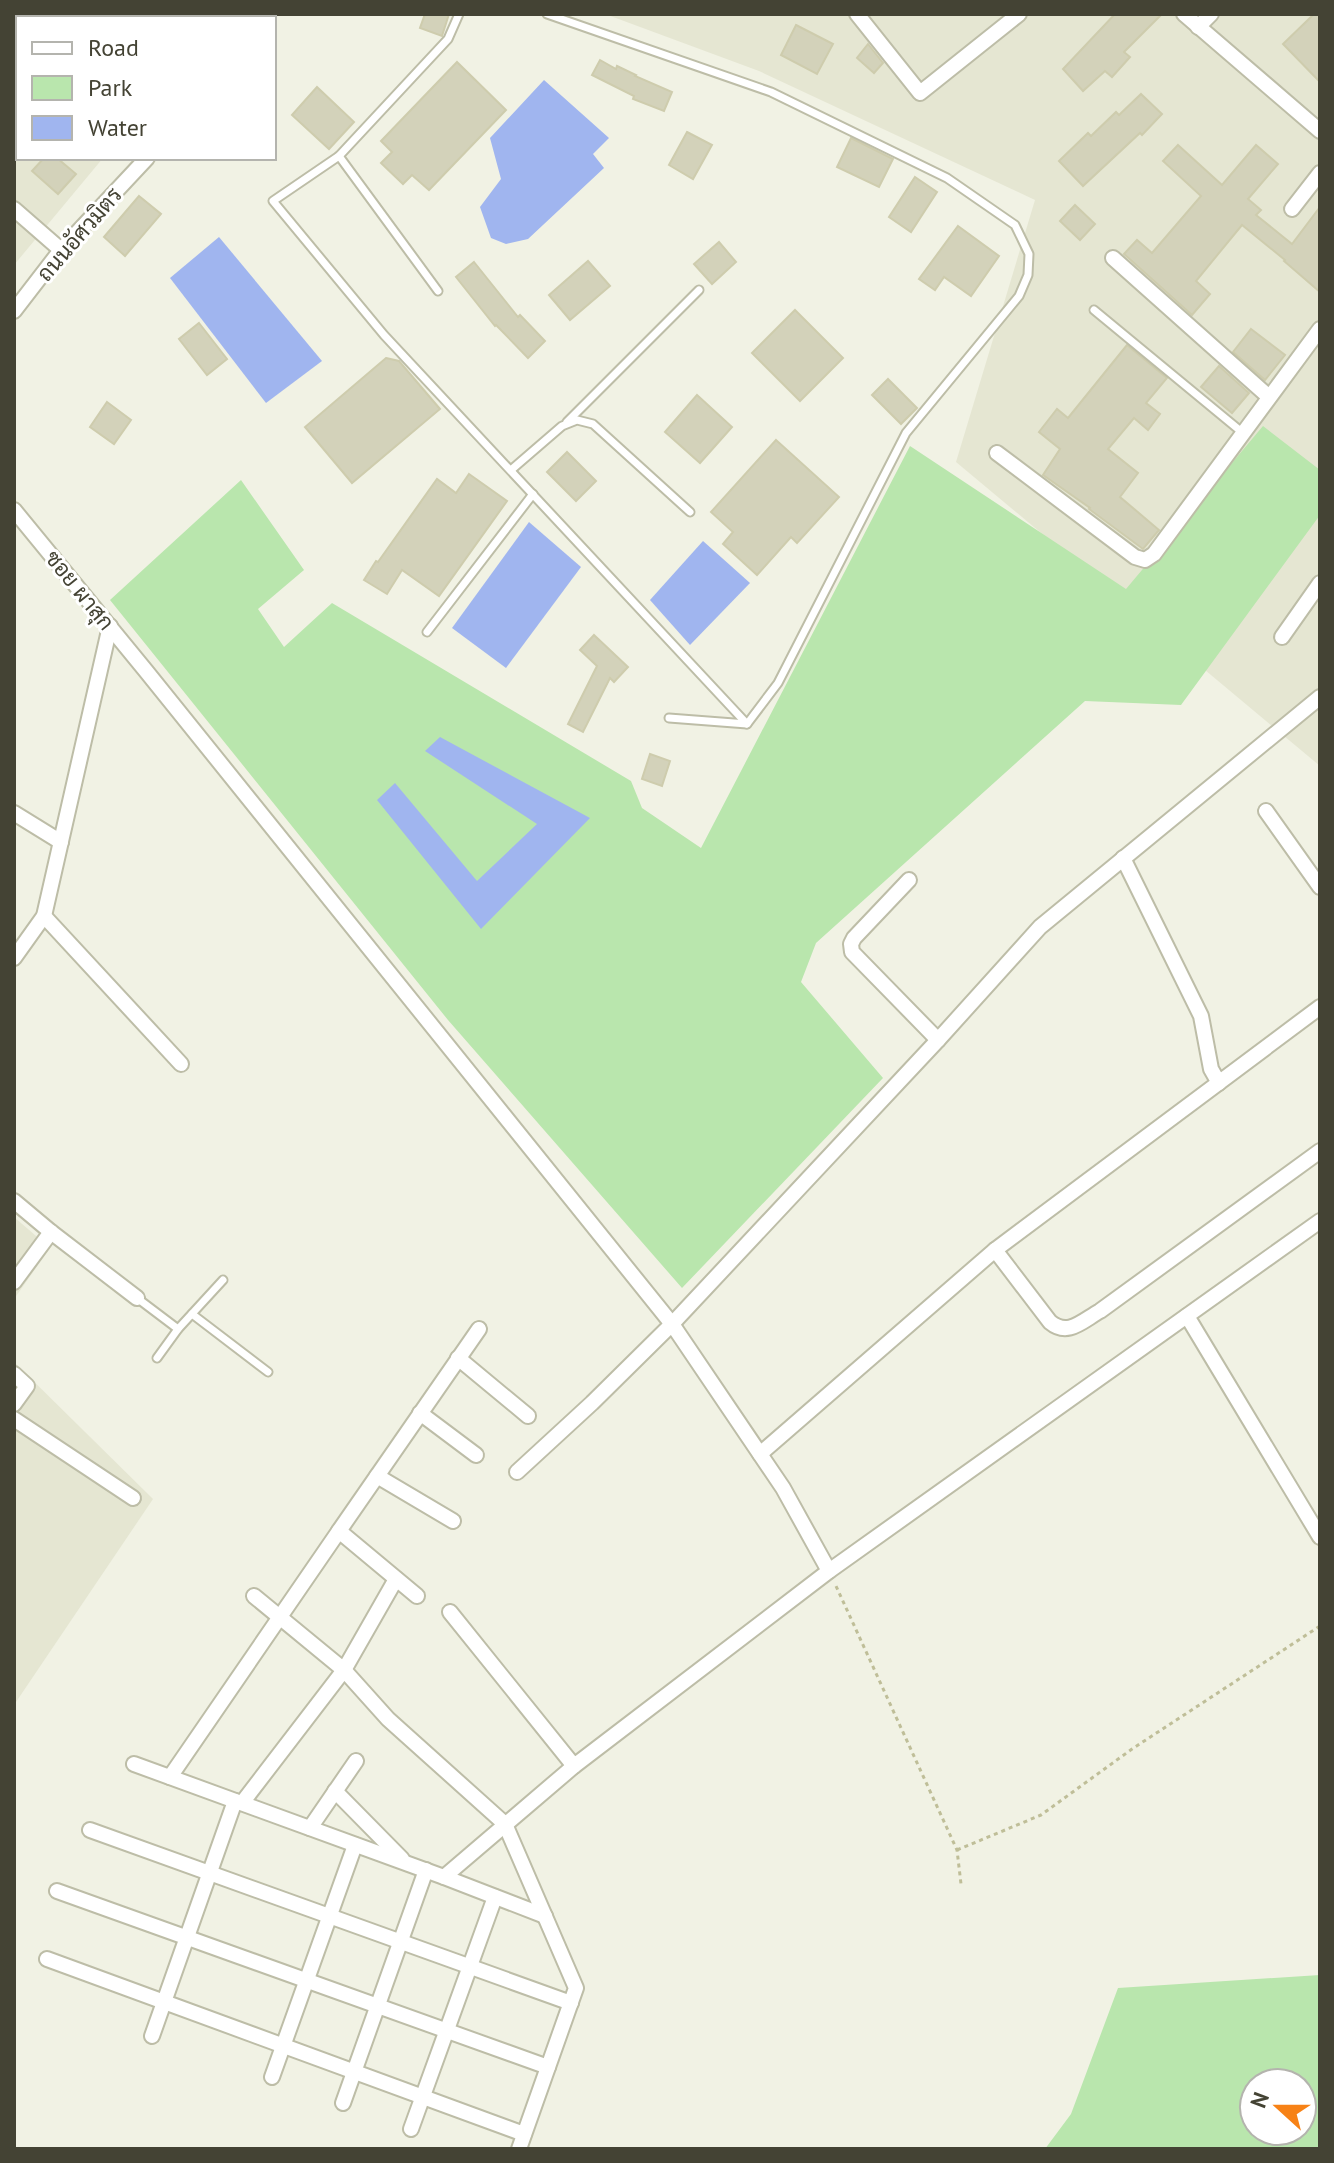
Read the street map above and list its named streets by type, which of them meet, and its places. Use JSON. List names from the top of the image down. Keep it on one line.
{"streets":{"street":["ถนนอัศวมิตร","ซอย ผาสุก"]},"legend":["Road","Park","Water"],"north":"left"}
